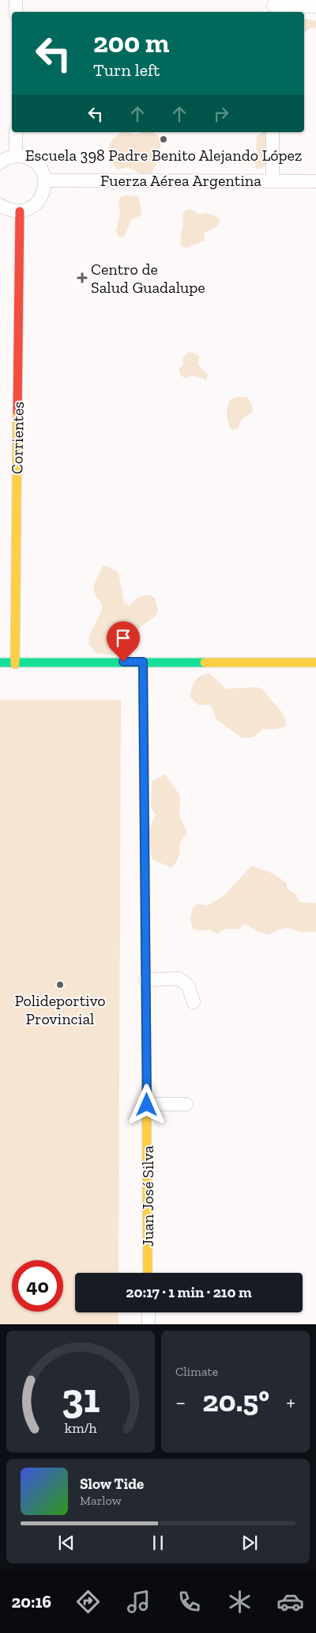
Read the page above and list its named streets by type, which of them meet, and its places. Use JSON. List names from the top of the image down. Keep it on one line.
{"streets":{"street":["Fuerza Aérea Argentina","Corrientes","Juan José Silva"]},"places":{"other":["Escuela 398 Padre Benito Alejando López","Polideportivo Provincial"],"health":["Centro de Salud Guadalupe"]},"page":{"turn":["200 m","Turn left"],"limit":"40","trip":"20:17 · 1 min · 210 m","tile":"Climate","heat":["−","20.5°","+"],"song":["Slow Tide","Marlow"],"tabs":"20:16","gauge":["31","km/h"]}}
